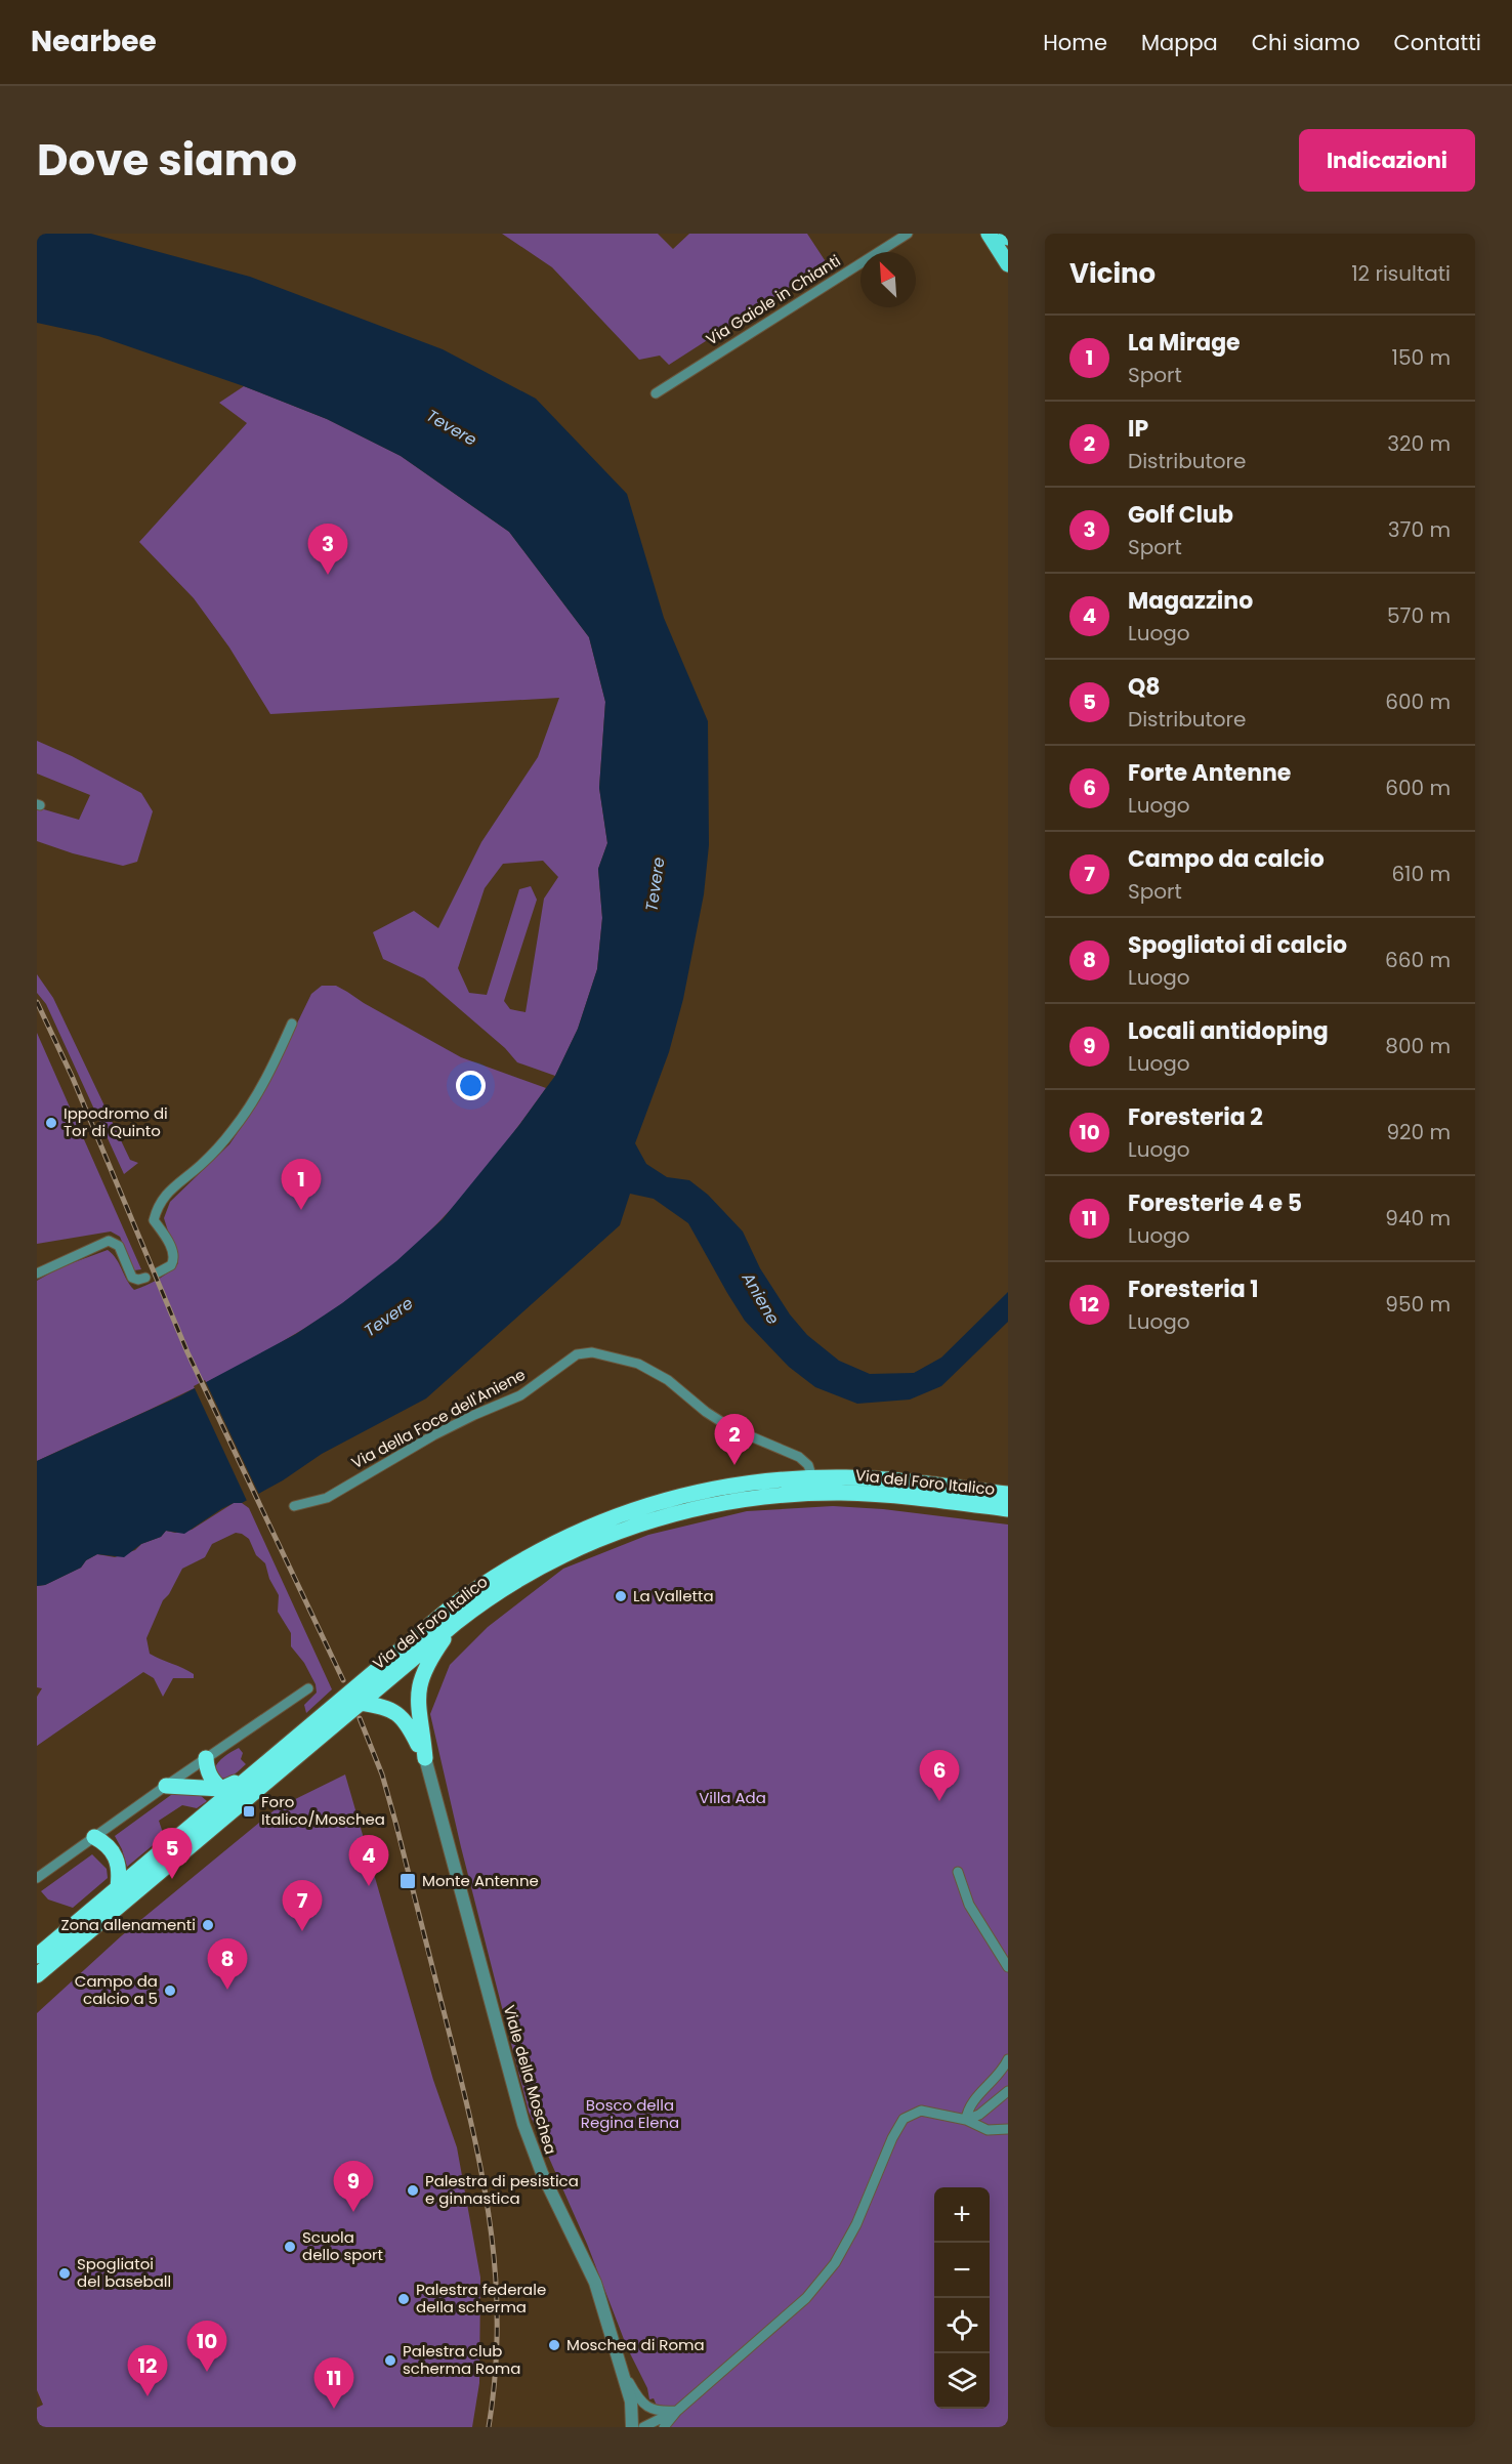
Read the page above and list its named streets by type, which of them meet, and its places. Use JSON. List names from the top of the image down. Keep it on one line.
{"streets":{"highway":["Via del Foro Italico"],"street":["Via Gaiole in Chianti","Via della Foce dell'Aniene","Viale della Moschea"]},"crossings":[["Via della Foce dell'Aniene","Via del Foro Italico"]],"water":["Tevere","Aniene"],"parks":["Villa Ada","Bosco della Regina Elena"],"places":{"other":["Ippodromo di Tor di Quinto","La Valletta","Zona allenamenti","Campo da calcio a 5","Palestra di pesistica e ginnastica","Scuola dello sport","Spogliatoi del baseball","Palestra federale della scherma","Moschea di Roma","Palestra club scherma Roma"],"transit":["Foro Italico/Moschea","Monte Antenne"]},"north":"top left","page":{"header":"Nearbee","nav":["Home","Mappa","Chi siamo","Contatti"],"title":"Dove siamo","buttons":"Indicazioni","heading":["Vicino","12 risultati"],"list":[{"mark":"1","name":"La Mirage","note":"Sport","value":"150 m"},{"mark":"2","name":"IP","note":"Distributore","value":"320 m"},{"mark":"3","name":"Golf Club","note":"Sport","value":"370 m"},{"mark":"4","name":"Magazzino","note":"Luogo","value":"570 m"},{"mark":"5","name":"Q8","note":"Distributore","value":"600 m"},{"mark":"6","name":"Forte Antenne","note":"Luogo","value":"600 m"},{"mark":"7","name":"Campo da calcio","note":"Sport","value":"610 m"},{"mark":"8","name":"Spogliatoi di calcio","note":"Luogo","value":"660 m"},{"mark":"9","name":"Locali antidoping","note":"Luogo","value":"800 m"},{"mark":"10","name":"Foresteria 2","note":"Luogo","value":"920 m"},{"mark":"11","name":"Foresterie 4 e 5","note":"Luogo","value":"940 m"},{"mark":"12","name":"Foresteria 1","note":"Luogo","value":"950 m"}],"pins":["3","1","2","6","5","4","7","8","9","10","12","11"],"map_buttons":["+","−"]}}
